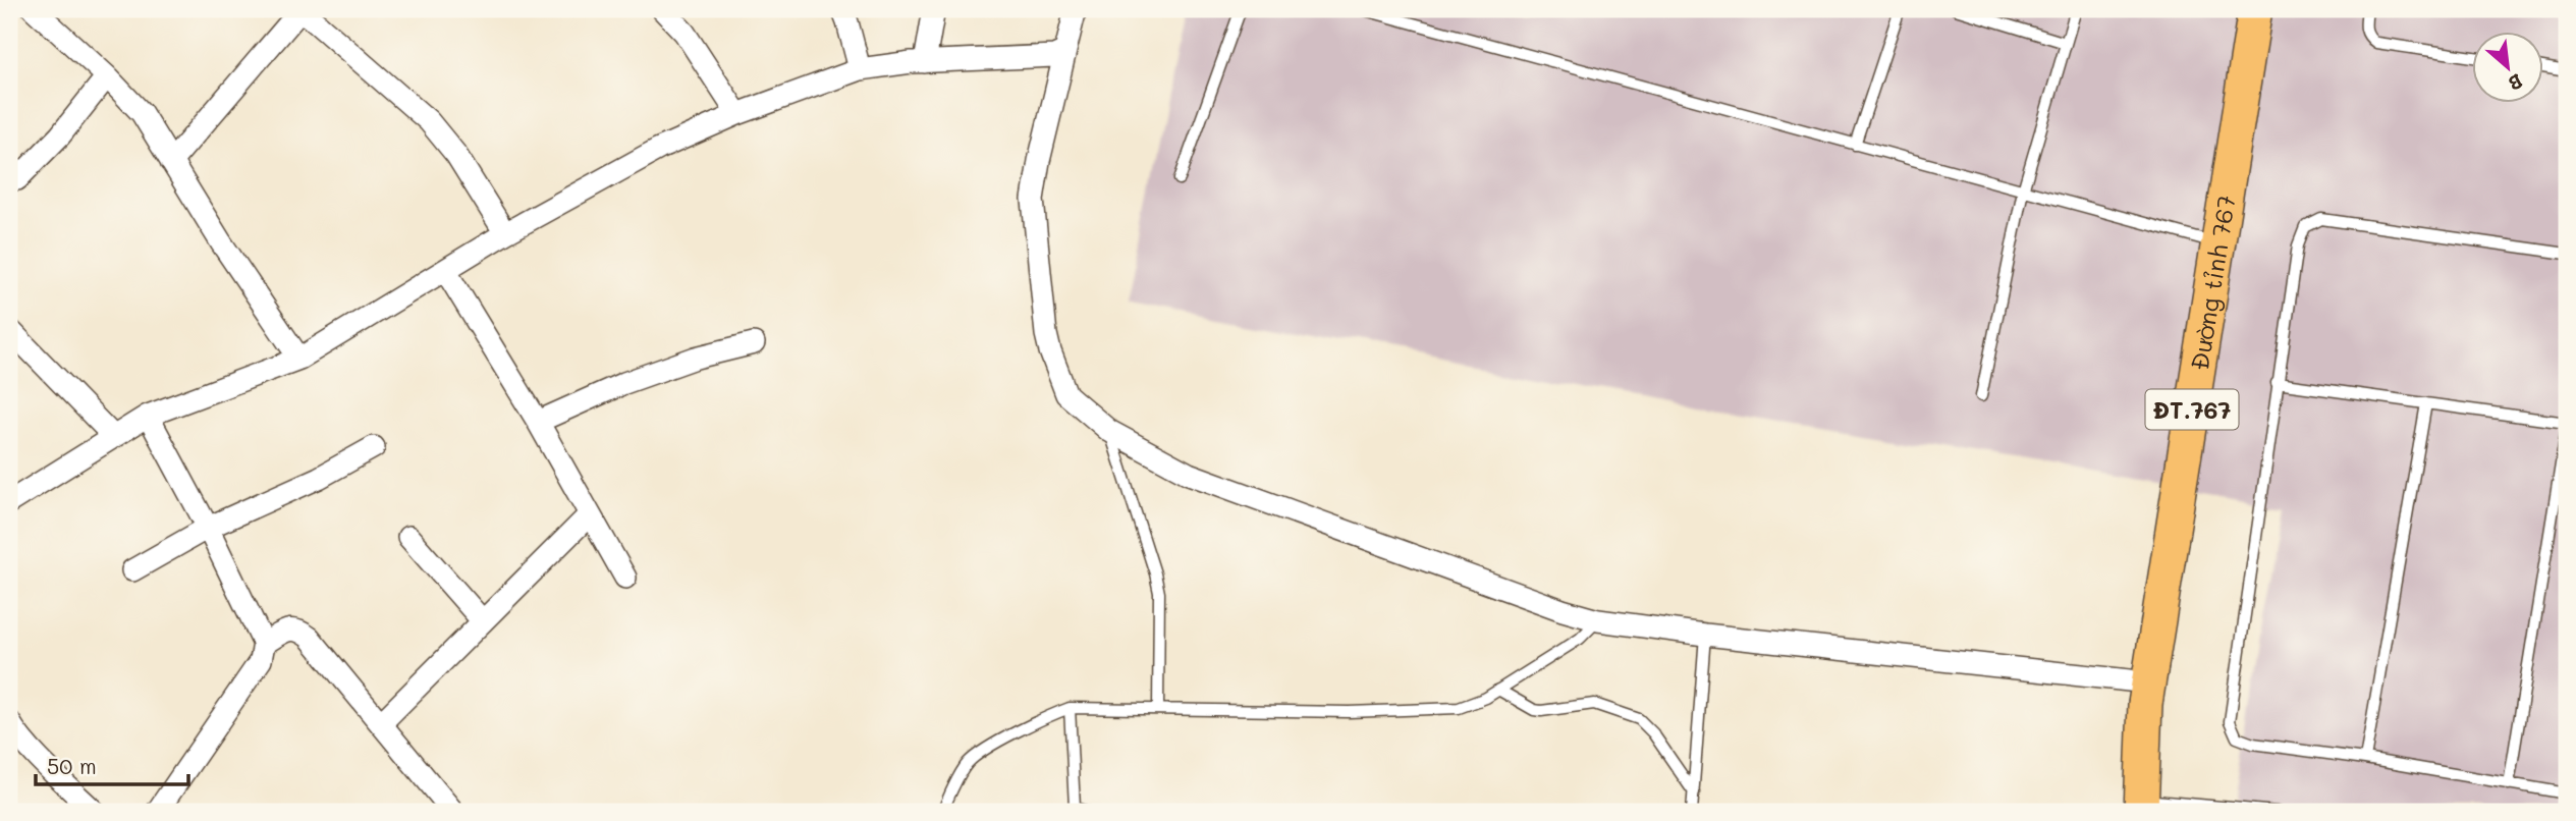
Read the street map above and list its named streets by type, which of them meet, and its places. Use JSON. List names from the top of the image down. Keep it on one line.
{"streets":{"main road":["Đường tỉnh 767","ĐT.767"]},"scale_bar":"50 m","north":"bottom right"}
